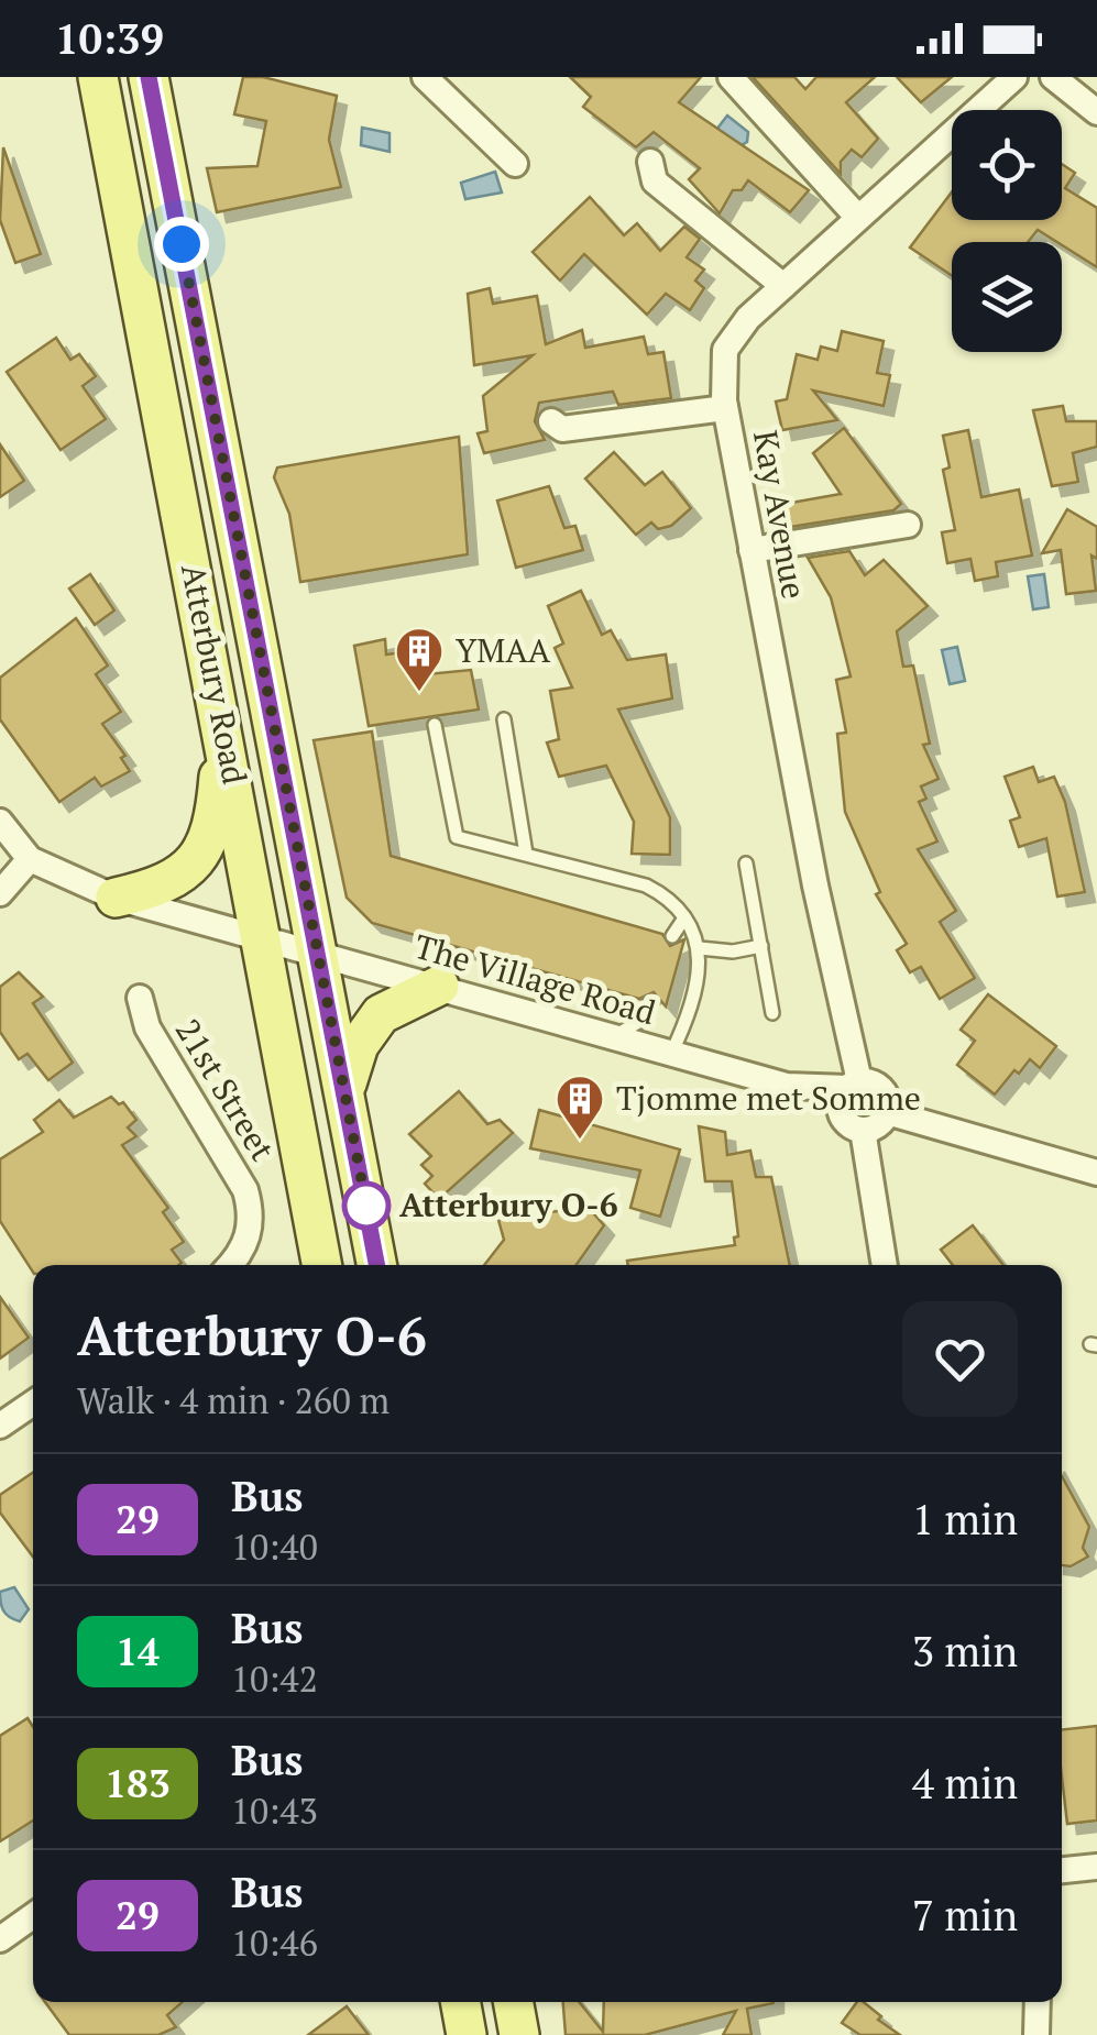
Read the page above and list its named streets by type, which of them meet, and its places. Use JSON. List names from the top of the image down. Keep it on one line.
{"streets":{"main road":["Atterbury Road"],"street":["Kay Avenue","The Village Road","21st Street"]},"crossings":[["Atterbury Road","The Village Road"]],"places":{"building":["YMAA","Tjomme met Somme"],"other":["Atterbury O-6"]},"lines":["bus line 29"],"page":{"status":"10:39","heading":["Atterbury O-6","Walk · 4 min · 260 m"],"list":[{"mark":"29","name":"Bus","note":"10:40","value":"1 min"},{"mark":"14","name":"Bus","note":"10:42","value":"3 min"},{"mark":"183","name":"Bus","note":"10:43","value":"4 min"},{"mark":"29","name":"Bus","note":"10:46","value":"7 min"}]}}
